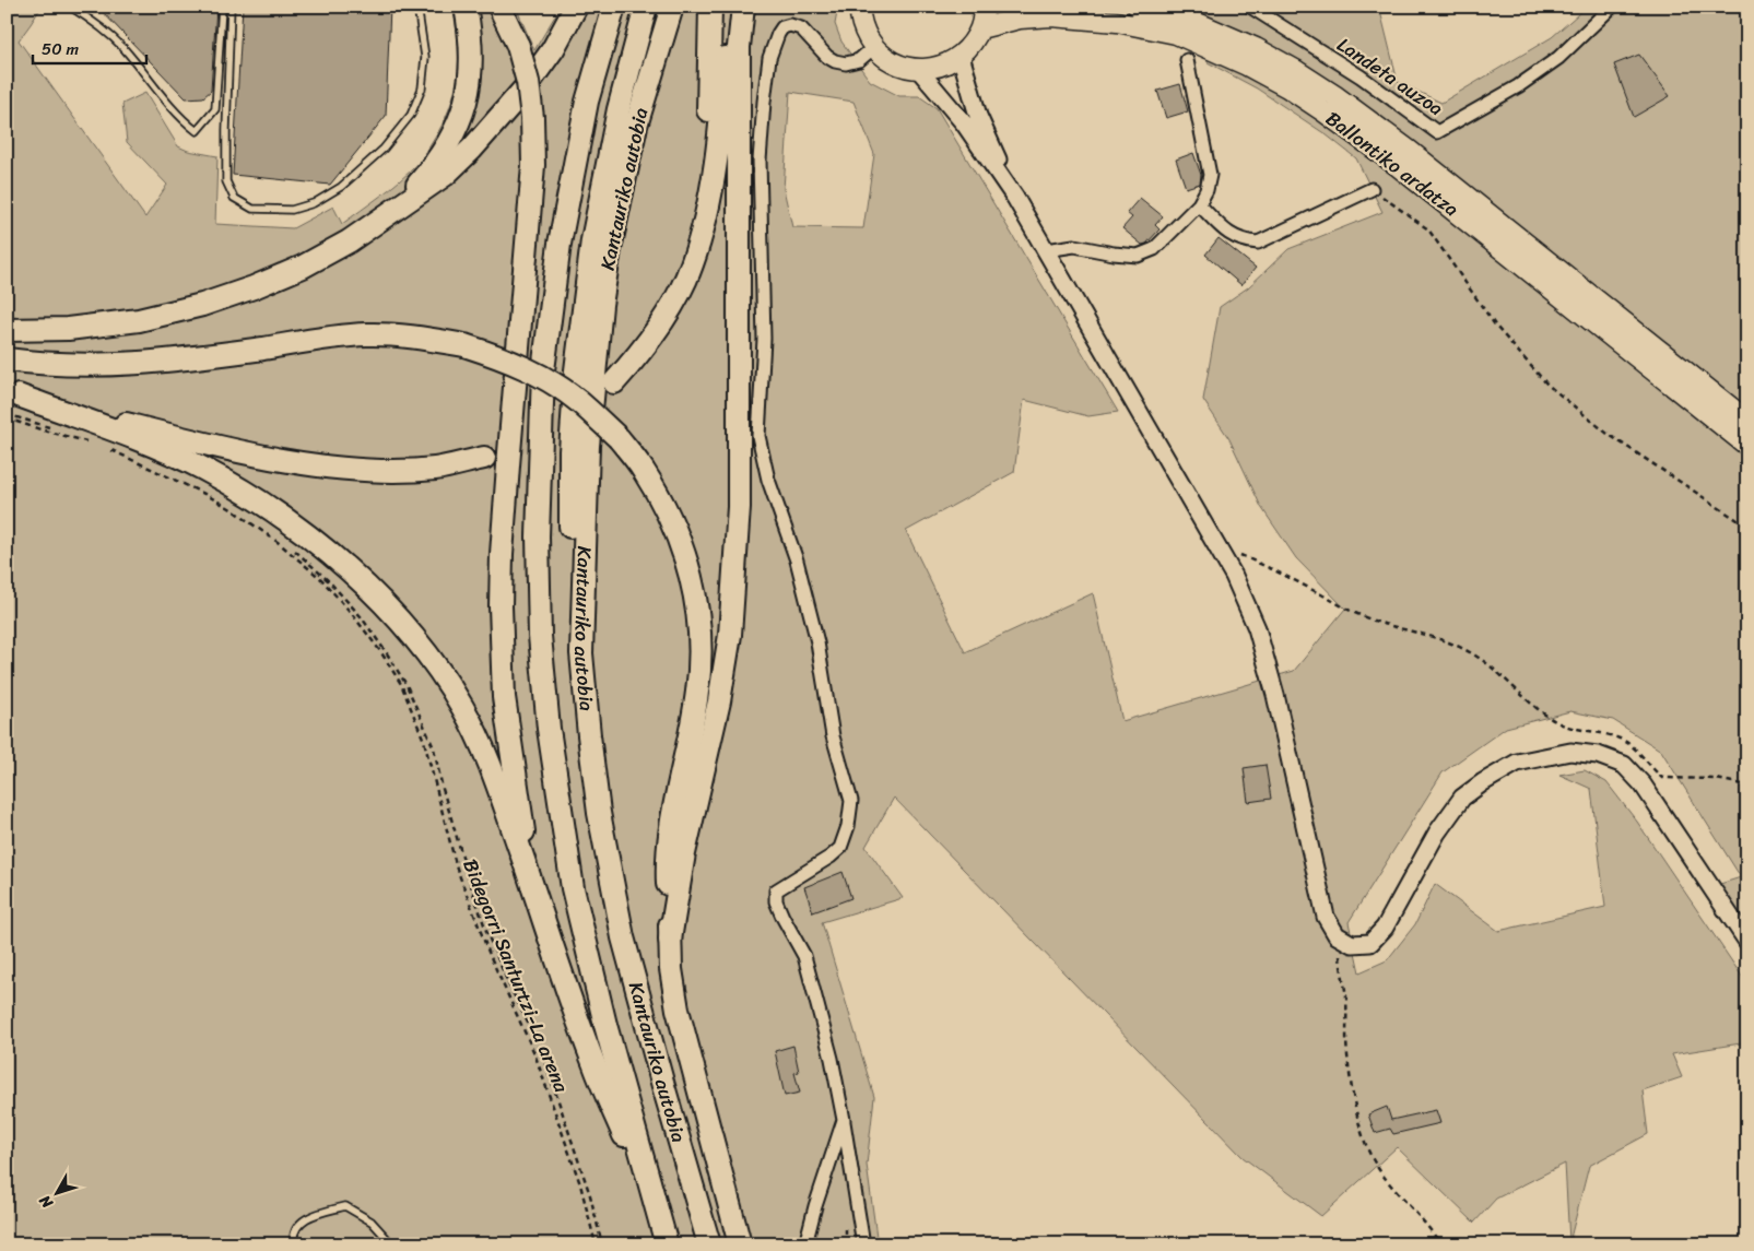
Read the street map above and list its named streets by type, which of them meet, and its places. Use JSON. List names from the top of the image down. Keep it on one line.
{"streets":{"highway":["Kantauriko autobia"],"main road":["Ballontiko ardatza"],"street":["Landeta auzoa"],"path":["Bidegorri Santurtzi-La arena"]},"scale_bar":"50 m","north":"bottom left"}
